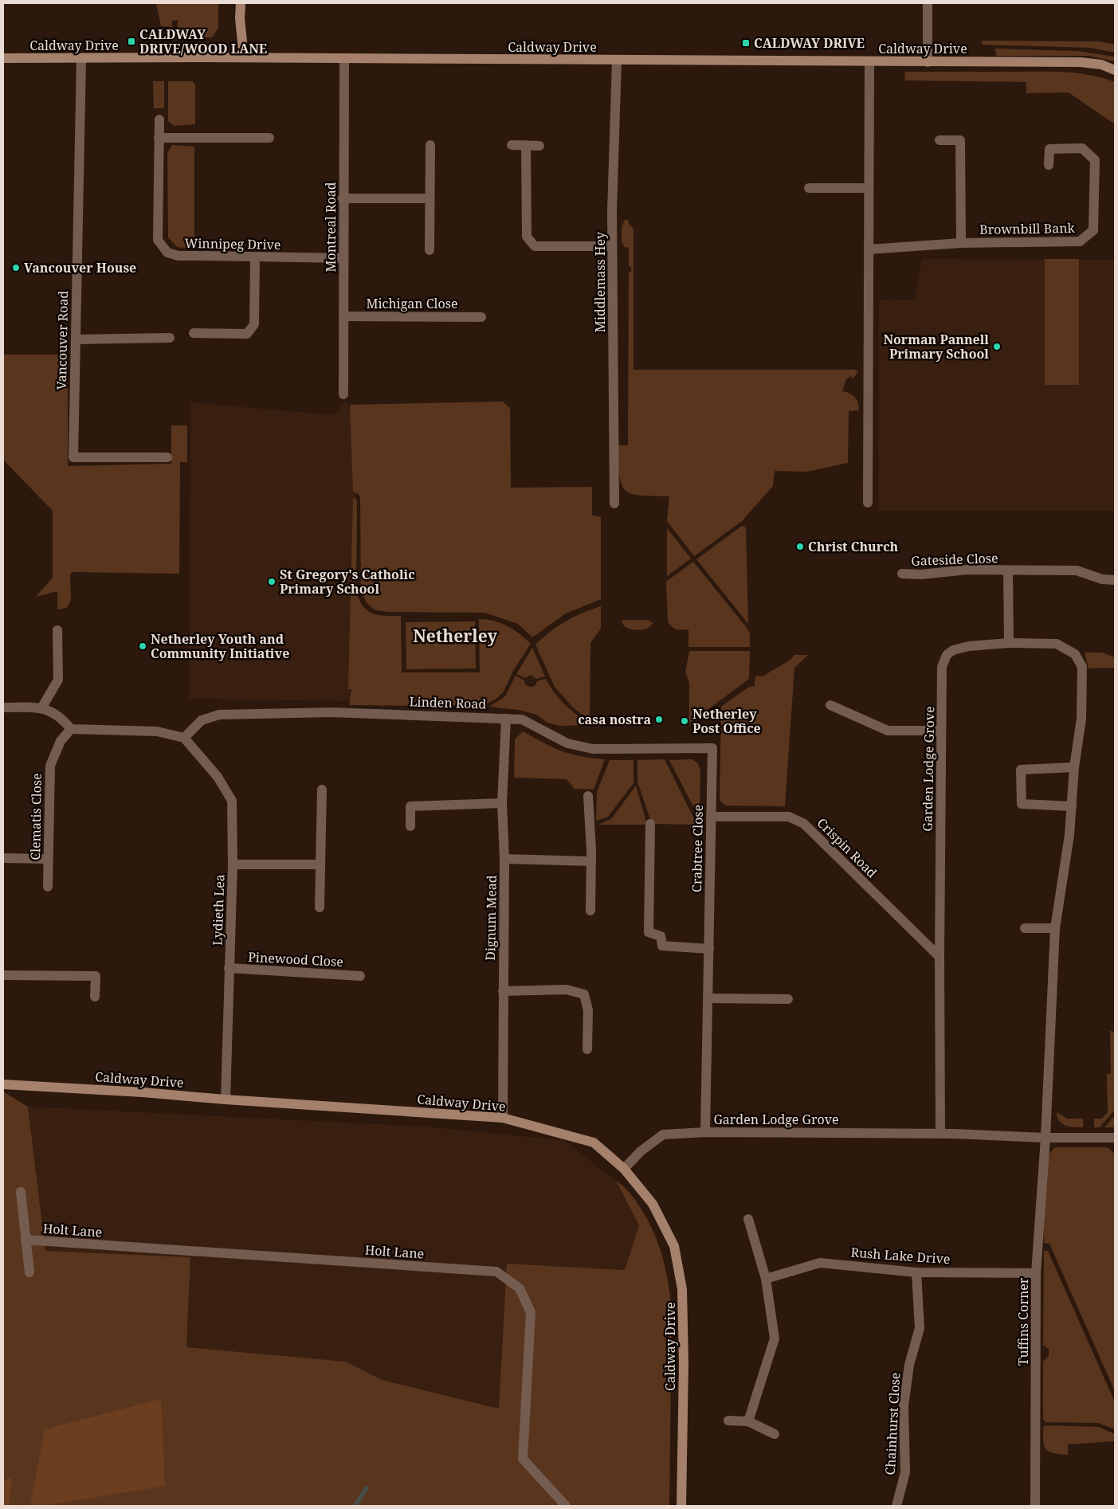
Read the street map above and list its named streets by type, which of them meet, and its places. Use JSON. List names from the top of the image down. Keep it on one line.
{"streets":{"main road":["Caldway Drive"],"street":["Montreal Road","Brownbill Bank","Winnipeg Drive","Middlemass Hey","Michigan Close","Vancouver Road","Gateside Close","Linden Road","Garden Lodge Grove","Clematis Close","Crispin Road","Crabtree Close","Lydieth Lea","Dignum Mead","Pinewood Close","Holt Lane","Rush Lake Drive","Tuffins Corner","Chainhurst Close"]},"crossings":[["Caldway Drive","Montreal Road"],["Caldway Drive","Middlemass Hey"],["Caldway Drive","Vancouver Road"],["Caldway Drive","Garden Lodge Grove"],["Caldway Drive","Lydieth Lea"],["Caldway Drive","Dignum Mead"],["Montreal Road","Winnipeg Drive"],["Montreal Road","Michigan Close"],["Gateside Close","Garden Lodge Grove"],["Linden Road","Crabtree Close"],["Linden Road","Lydieth Lea"],["Linden Road","Dignum Mead"],["Garden Lodge Grove","Crispin Road"],["Garden Lodge Grove","Crabtree Close"],["Garden Lodge Grove","Tuffins Corner"],["Crispin Road","Crabtree Close"],["Lydieth Lea","Pinewood Close"],["Rush Lake Drive","Tuffins Corner"],["Rush Lake Drive","Chainhurst Close"]],"districts":["Netherley"],"places":{"transit":["CALDWAY DRIVE/WOOD LANE","CALDWAY DRIVE"],"other":["Vancouver House","Norman Pannell Primary School","Christ Church","St Gregory's Catholic Primary School","Netherley Youth and Community Initiative","casa nostra","Netherley Post Office"]}}
